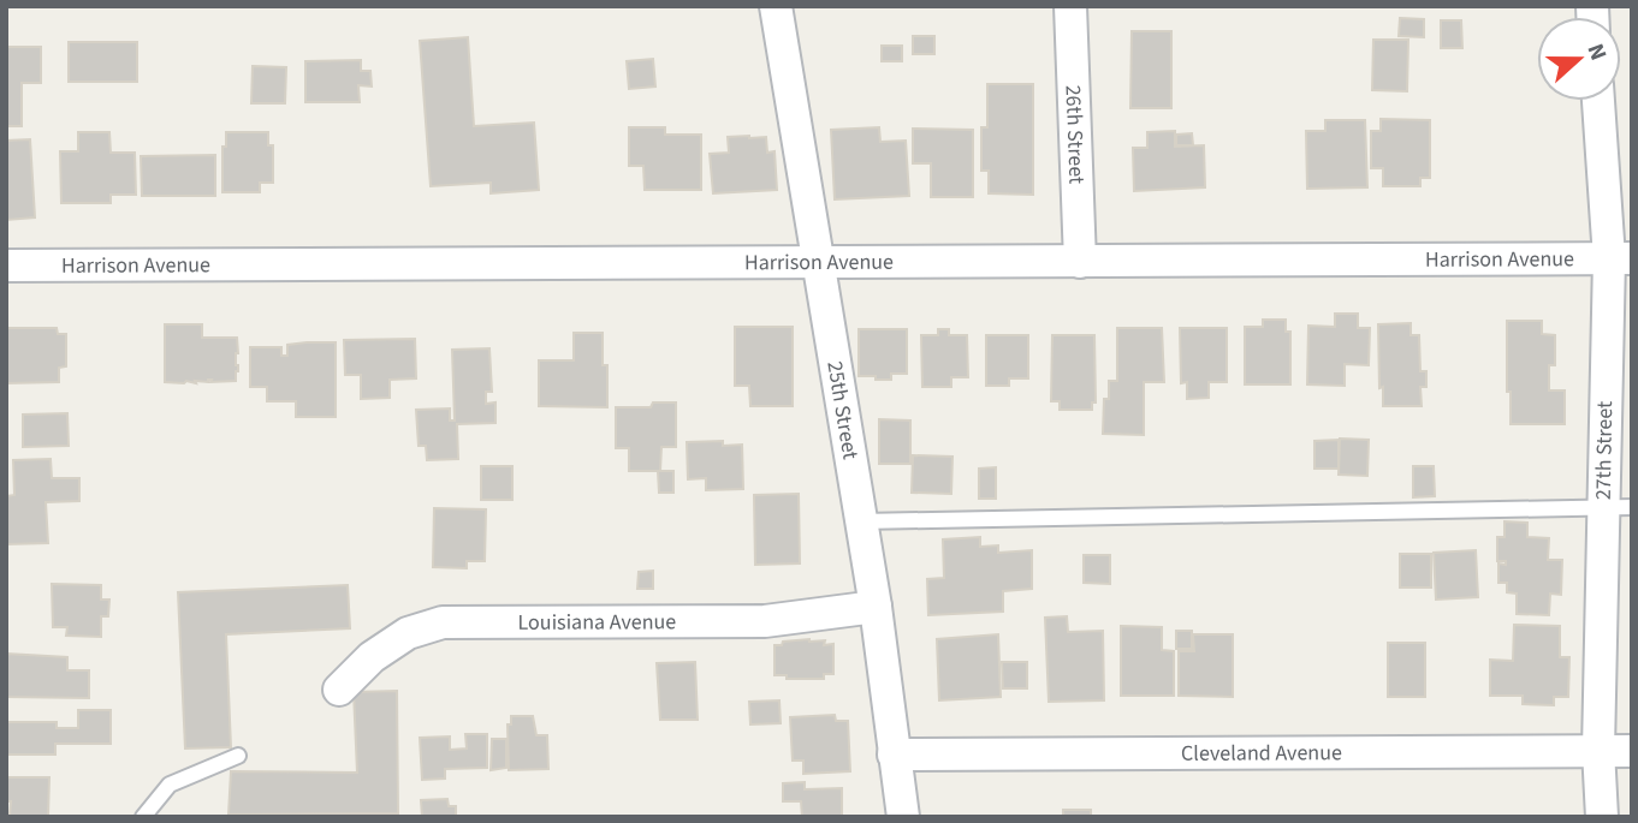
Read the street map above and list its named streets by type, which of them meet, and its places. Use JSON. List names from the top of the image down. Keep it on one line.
{"streets":{"street":["26th Street","Harrison Avenue","25th Street","27th Street","Louisiana Avenue","Cleveland Avenue"]},"crossings":[["26th Street","Harrison Avenue"],["Harrison Avenue","25th Street"],["Harrison Avenue","27th Street"],["25th Street","Louisiana Avenue"],["25th Street","Cleveland Avenue"],["27th Street","Cleveland Avenue"]],"north":"right"}
